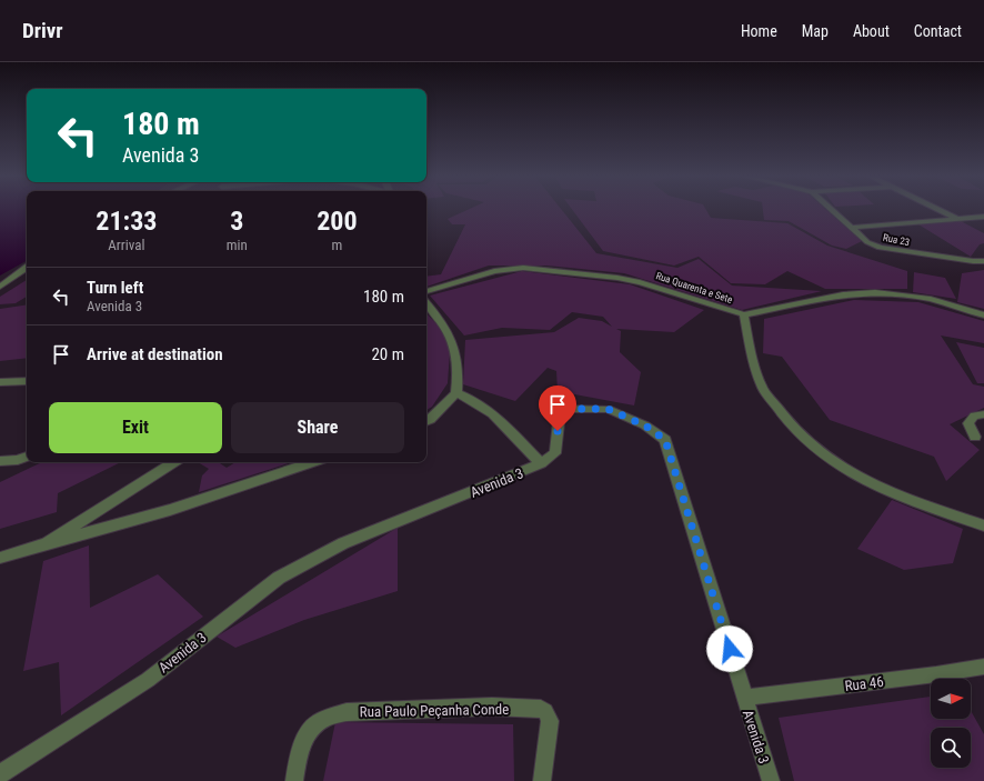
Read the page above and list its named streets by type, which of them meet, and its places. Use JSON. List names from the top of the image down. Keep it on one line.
{"streets":{"street":["Rua 23","Rua Quarenta e Sete","Avenida 3","Rua 46","Rua Paulo Peçanha Conde"]},"crossings":[["Avenida 3","Rua 46"]],"north":"right","page":{"header":"Drivr","nav":["Home","Map","About","Contact"],"turn":["180 m","Avenida 3"],"eta":["21:33","Arrival","3","min","200","m"],"list":[{"name":"Turn left","note":"Avenida 3","value":"180 m"},{"name":"Arrive at destination","value":"20 m"}],"buttons":["Exit","Share"]}}
